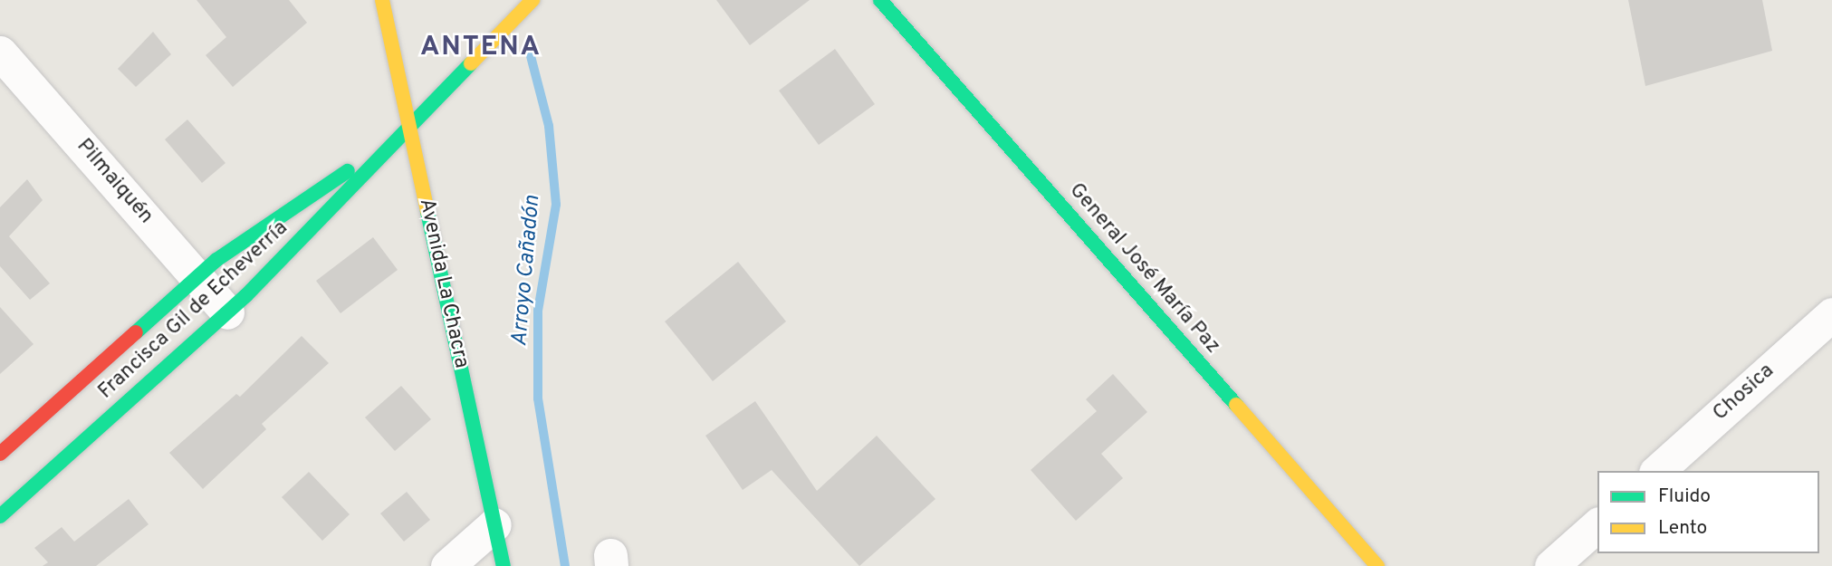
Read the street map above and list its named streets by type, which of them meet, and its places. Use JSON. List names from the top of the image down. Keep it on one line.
{"streets":{"street":["Pilmaiquén","General José María Paz","Avenida La Chacra","Francisca Gil de Echeverría","Chosica"]},"crossings":[["Pilmaiquén","Francisca Gil de Echeverría"],["Avenida La Chacra","Francisca Gil de Echeverría"]],"districts":["ANTENA"],"water":["Arroyo Cañadón"],"legend":["Fluido","Lento"]}
